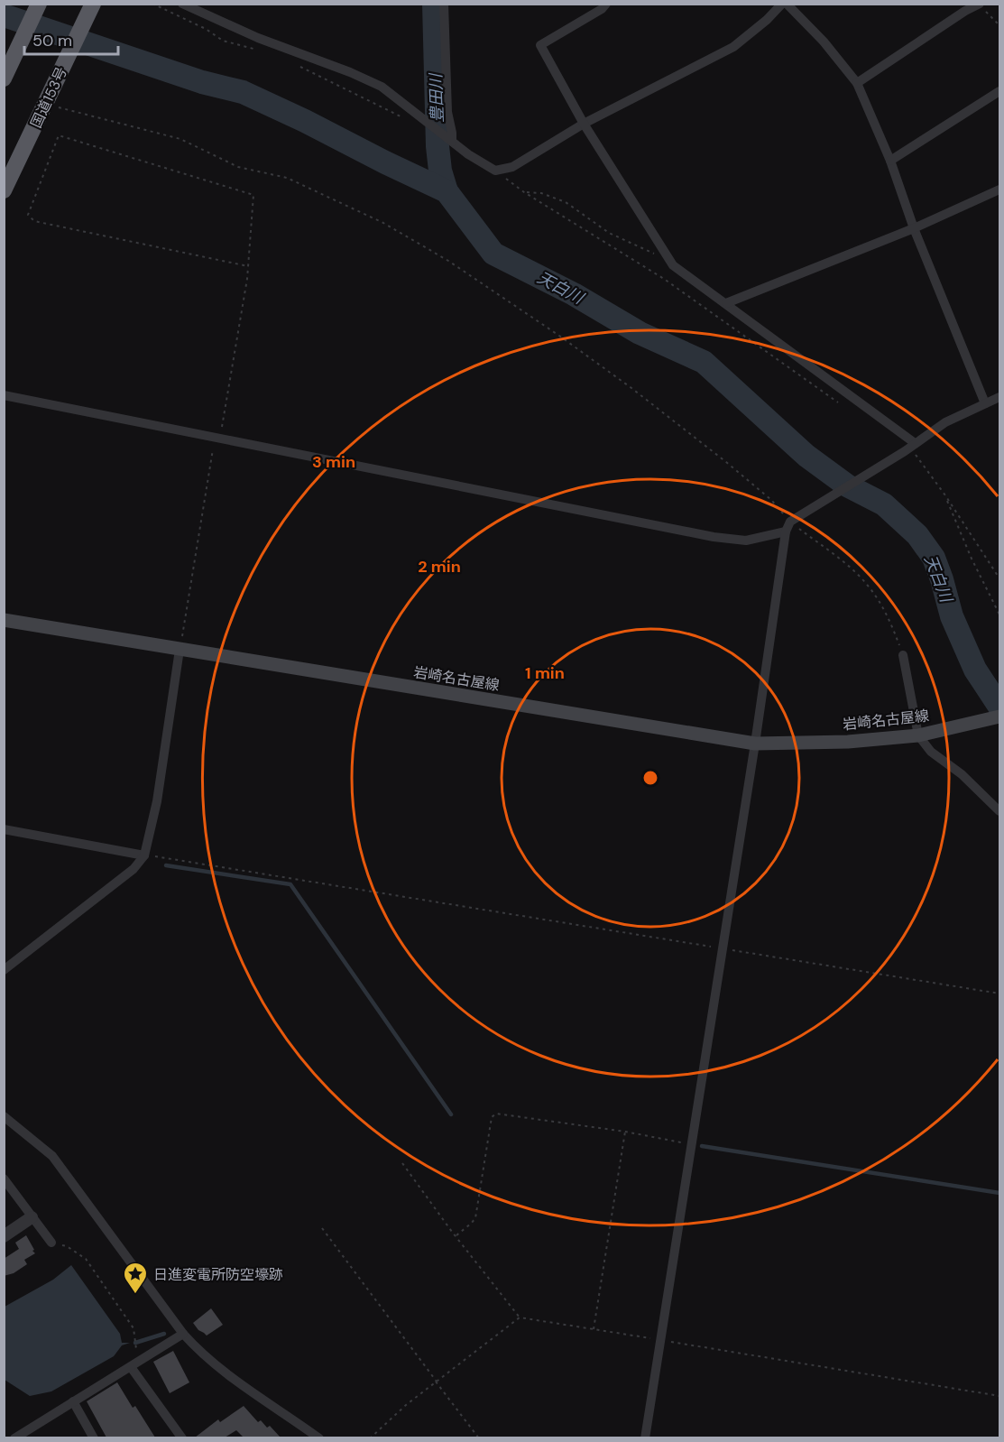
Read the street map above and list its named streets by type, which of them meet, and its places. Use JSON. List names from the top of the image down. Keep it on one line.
{"streets":{"highway":["国道153号"],"main road":["岩崎名古屋線"]},"water":["豊田川","天白川"],"places":{"place":["日進変電所防空壕跡"]},"scale_bar":"50 m","rings":["3 min","2 min","1 min"]}
